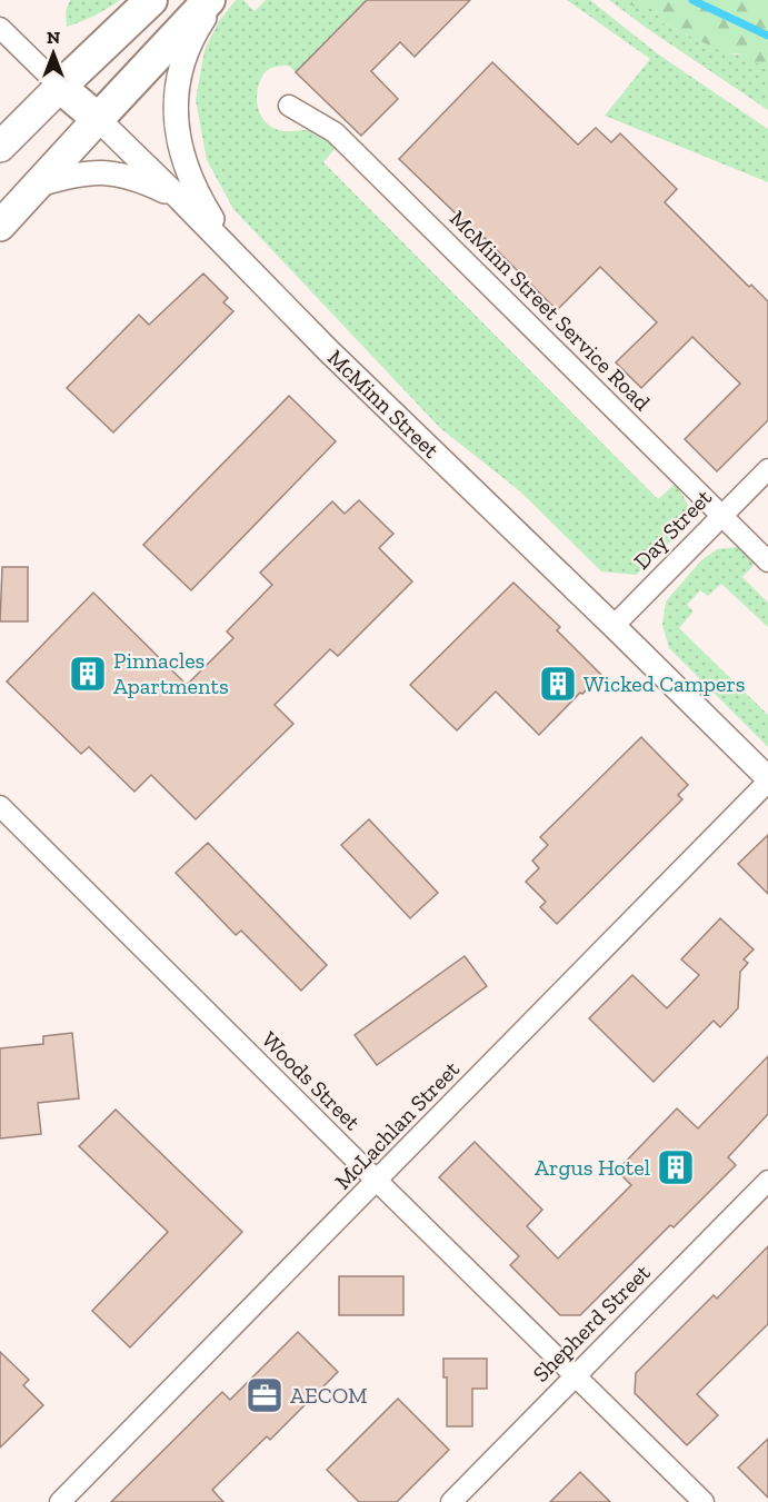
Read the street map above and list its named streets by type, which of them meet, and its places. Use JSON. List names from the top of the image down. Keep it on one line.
{"streets":{"highway":["McMinn Street"],"street":["McMinn Street Service Road","Day Street","Woods Street","McLachlan Street","Shepherd Street"]},"crossings":[["McMinn Street Service Road","Day Street"],["McMinn Street","Day Street"],["McMinn Street","McLachlan Street"],["Woods Street","McLachlan Street"],["Woods Street","Shepherd Street"]],"places":{"building":["Pinnacles Apartments","Wicked Campers","Argus Hotel"],"office":["AECOM"]},"north":"top"}
